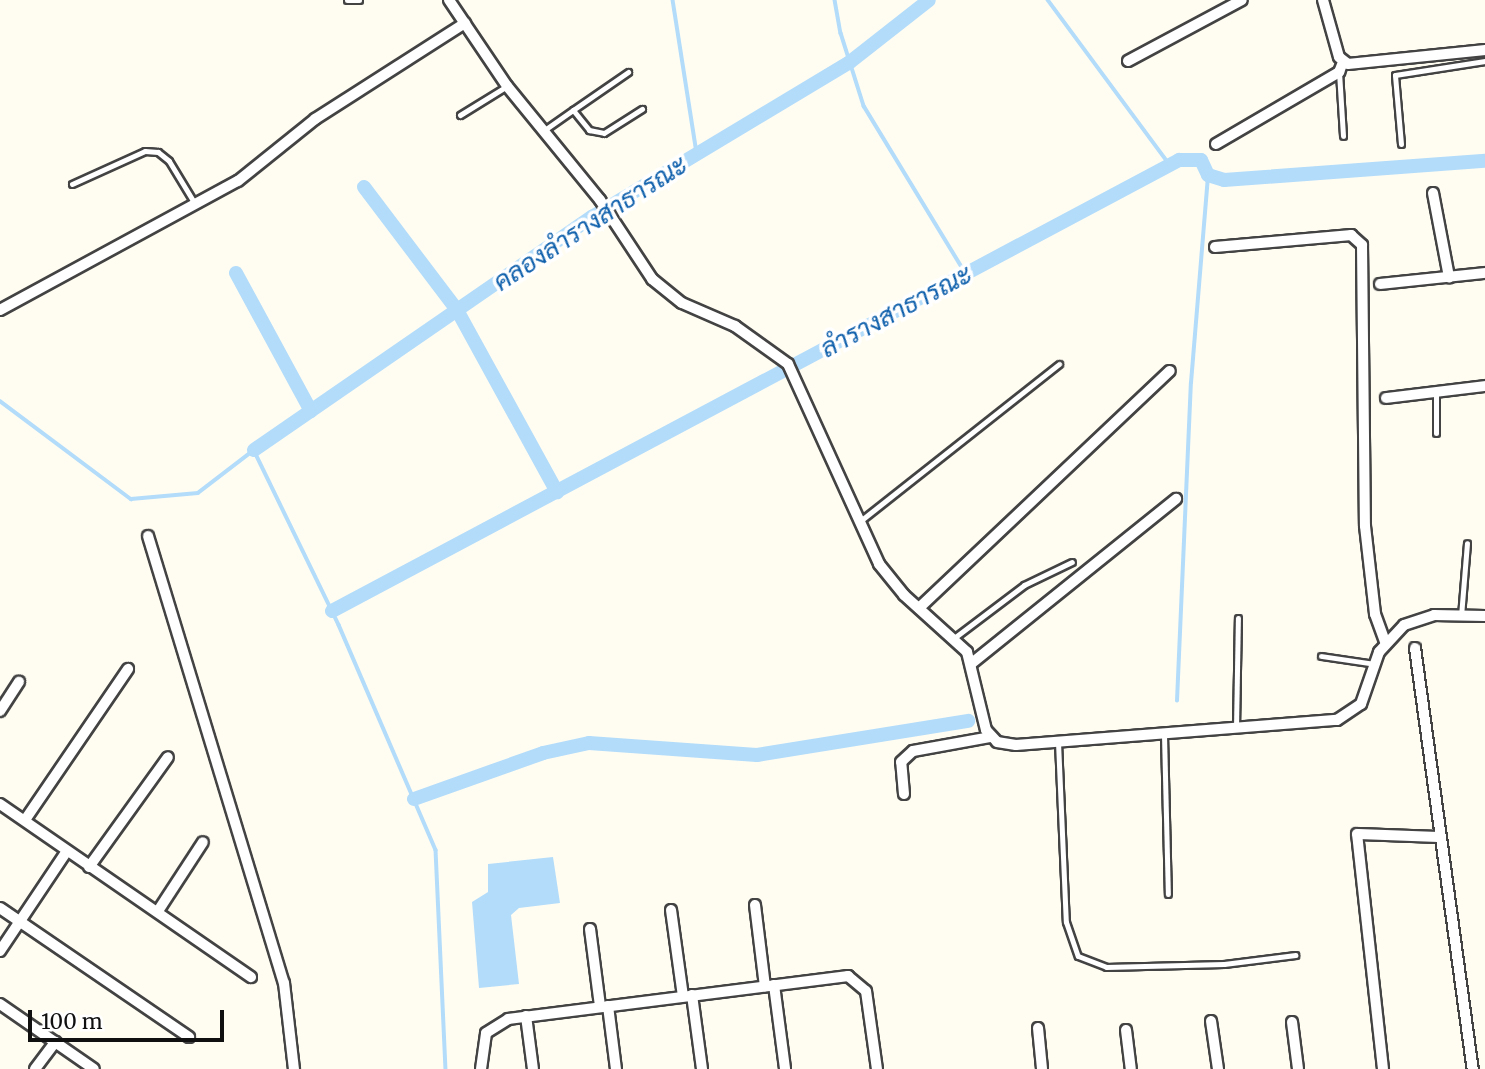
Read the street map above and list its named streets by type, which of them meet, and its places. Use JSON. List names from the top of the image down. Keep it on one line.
{"water":["คลองลำรางสาธารณะ","ลำรางสาธารณะ"],"scale_bar":"100 m"}
